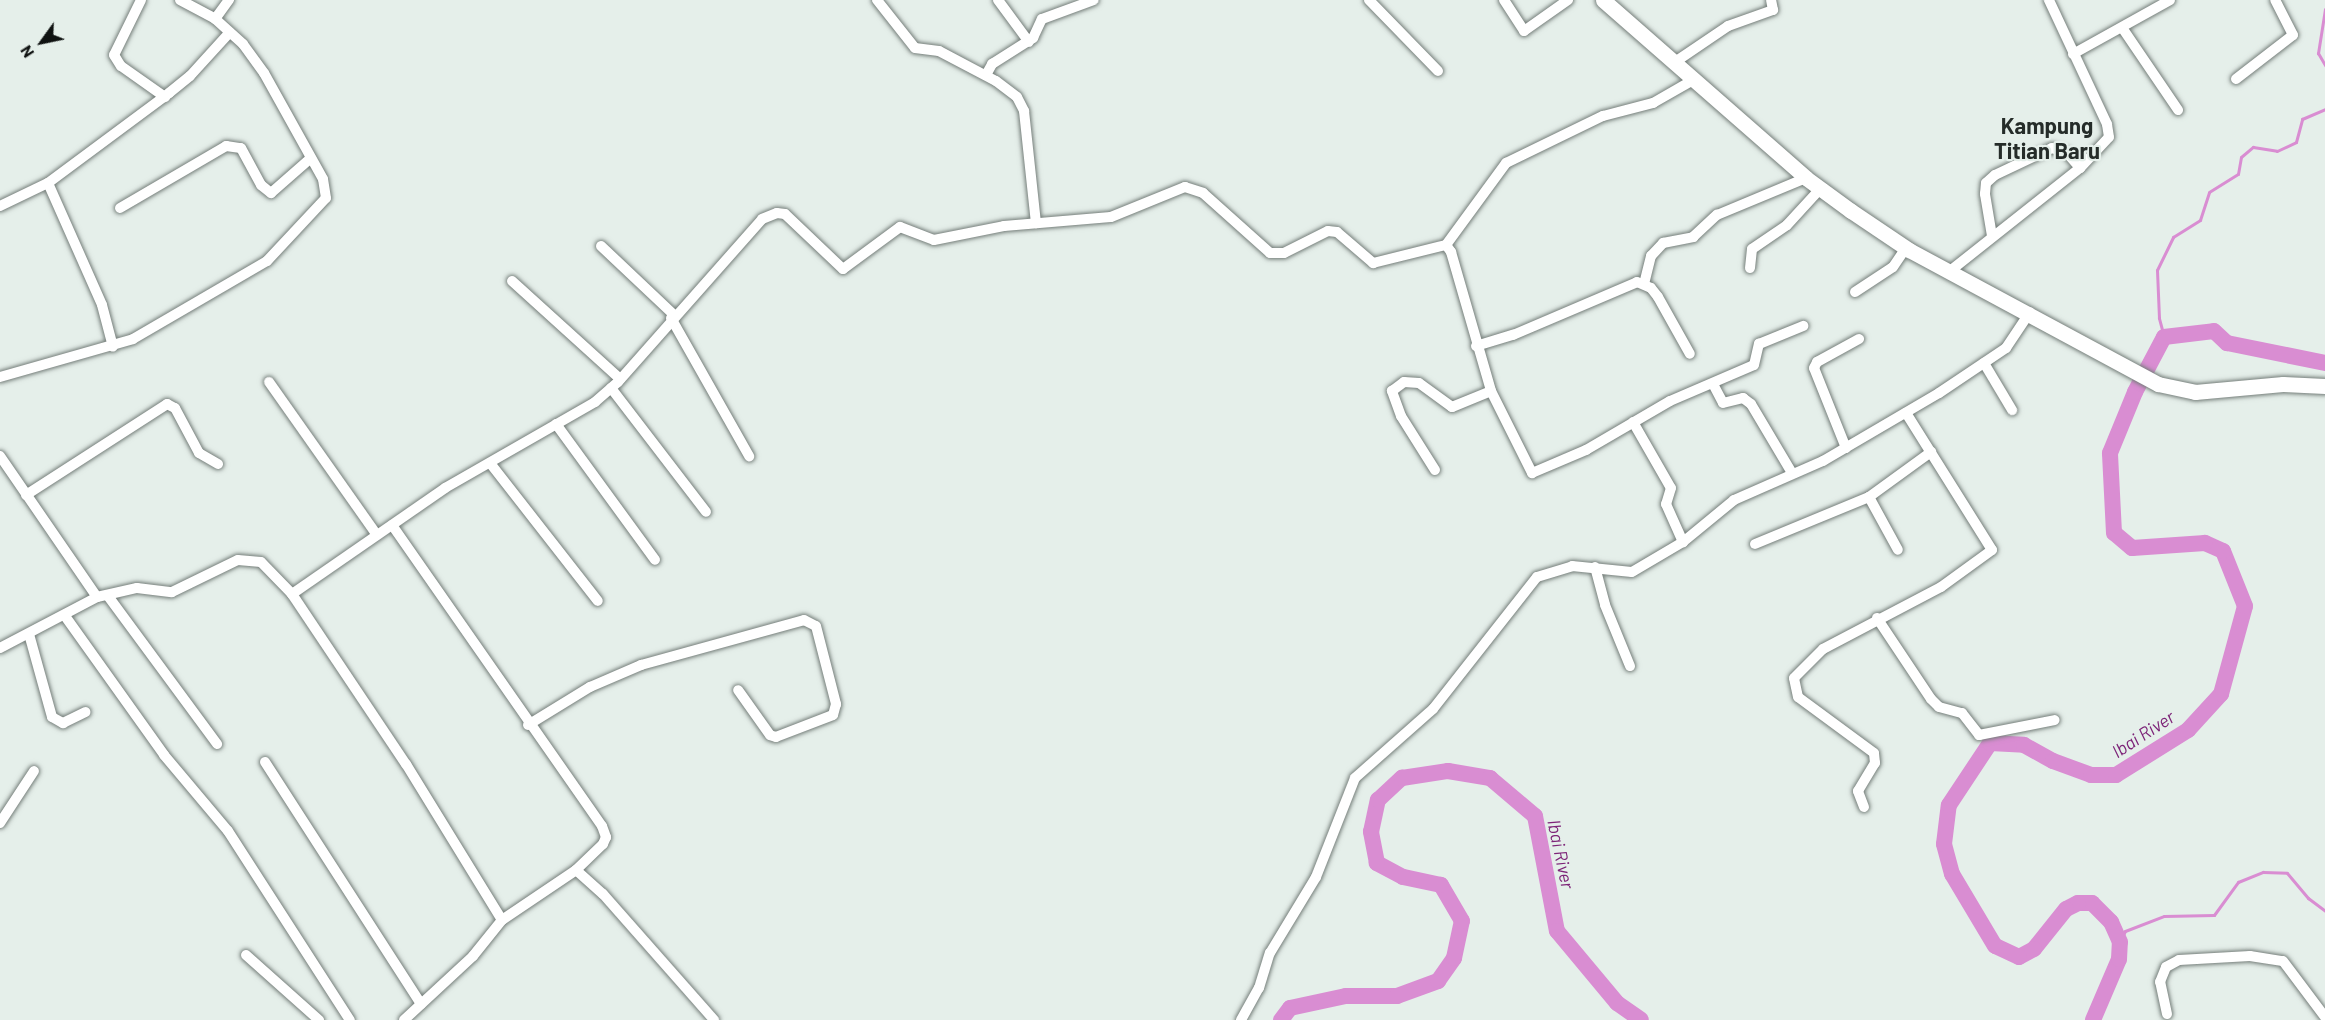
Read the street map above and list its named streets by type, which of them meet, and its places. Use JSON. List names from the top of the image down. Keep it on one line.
{"districts":["Kampung Titian Baru"],"water":["Ibai River"],"north":"bottom left"}
